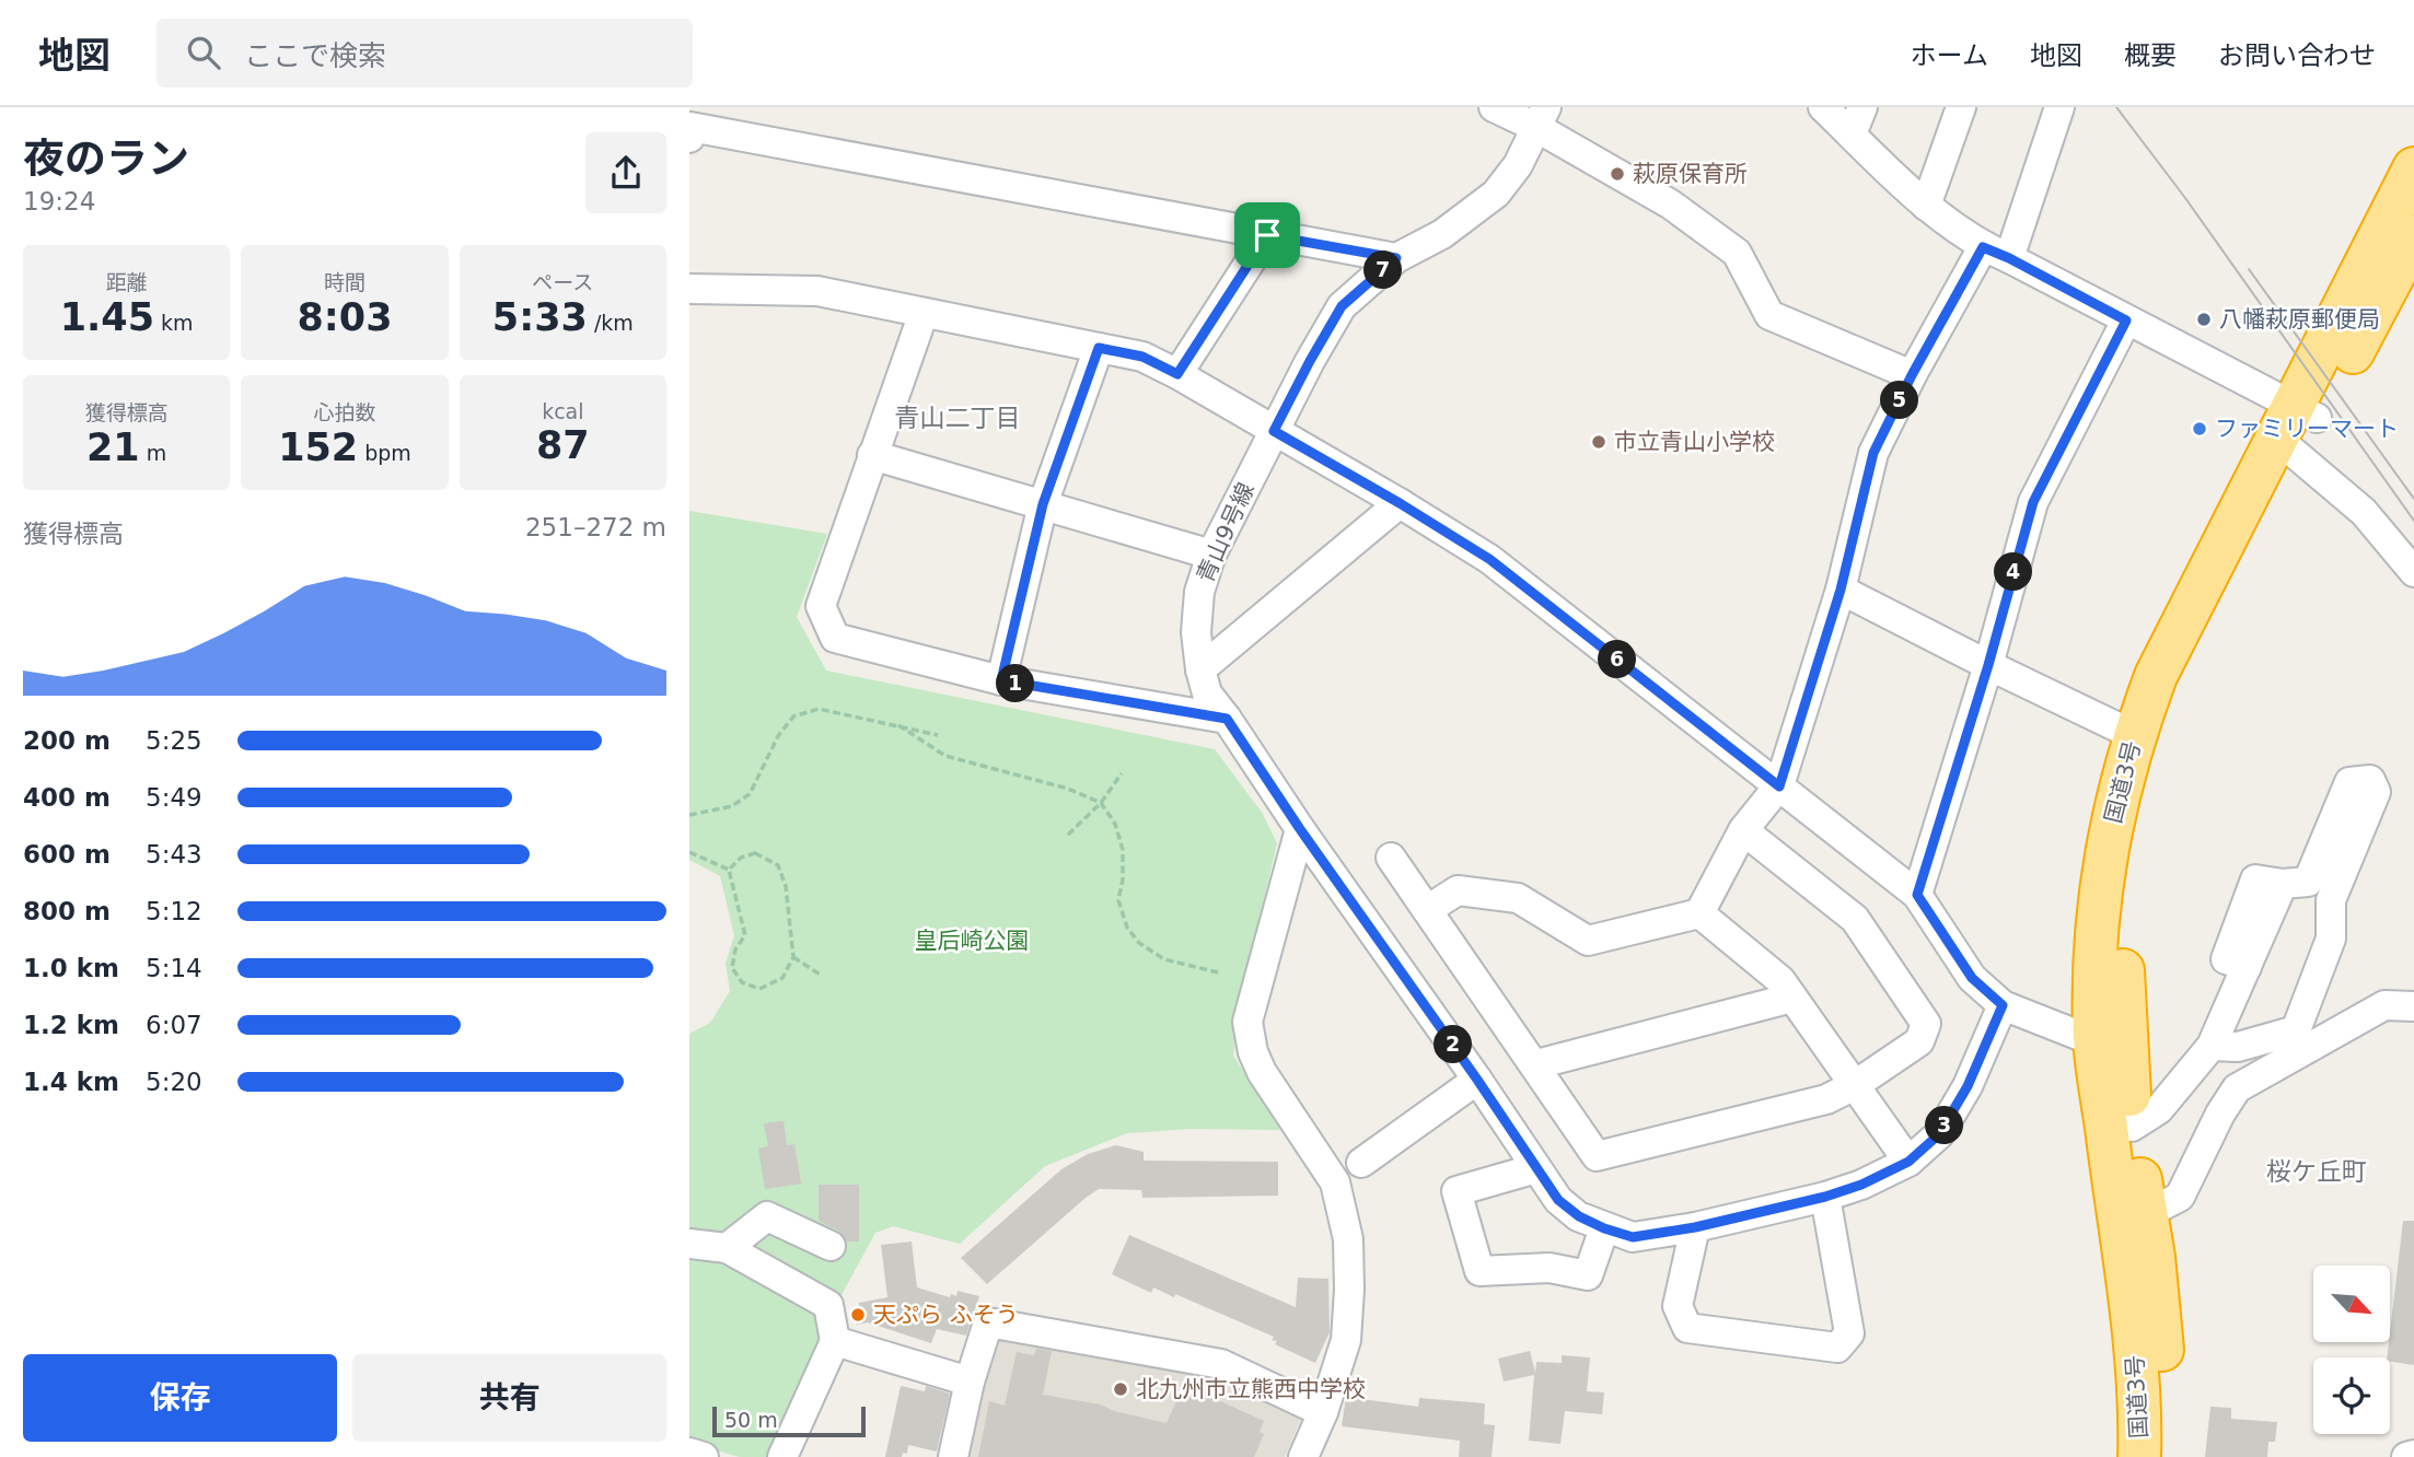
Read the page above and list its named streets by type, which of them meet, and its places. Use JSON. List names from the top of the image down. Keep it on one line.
{"streets":{"highway":["国道3号"],"street":["青山9号線"]},"districts":["青山二丁目","桜ケ丘町"],"parks":["皇后崎公園"],"places":["萩原保育所","八幡萩原郵便局","ファミリーマート","市立青山小学校","天ぷら ふそう","北九州市立熊西中学校"],"scale_bar":"50 m","north":"bottom right","page":{"header":"地図","search":"ここで検索","nav":["ホーム","地図","概要","お問い合わせ"],"heading":["夜のラン","19:24"],"stats":[["距離","1.45 km"],["時間","8:03"],["ペース","5:33 /km"],["獲得標高","21 m"],["心拍数","152 bpm"],["kcal","87"]],"pins":["7","5","4","6","1","2","3"],"chart":["獲得標高","251–272 m"],"list":[{"name":"200 m","note":"5:25"},{"name":"400 m","note":"5:49"},{"name":"600 m","note":"5:43"},{"name":"800 m","note":"5:12"},{"name":"1.0 km","note":"5:14"},{"name":"1.2 km","note":"6:07"},{"name":"1.4 km","note":"5:20"}],"buttons":["保存","共有"],"scale":"50 m"}}
